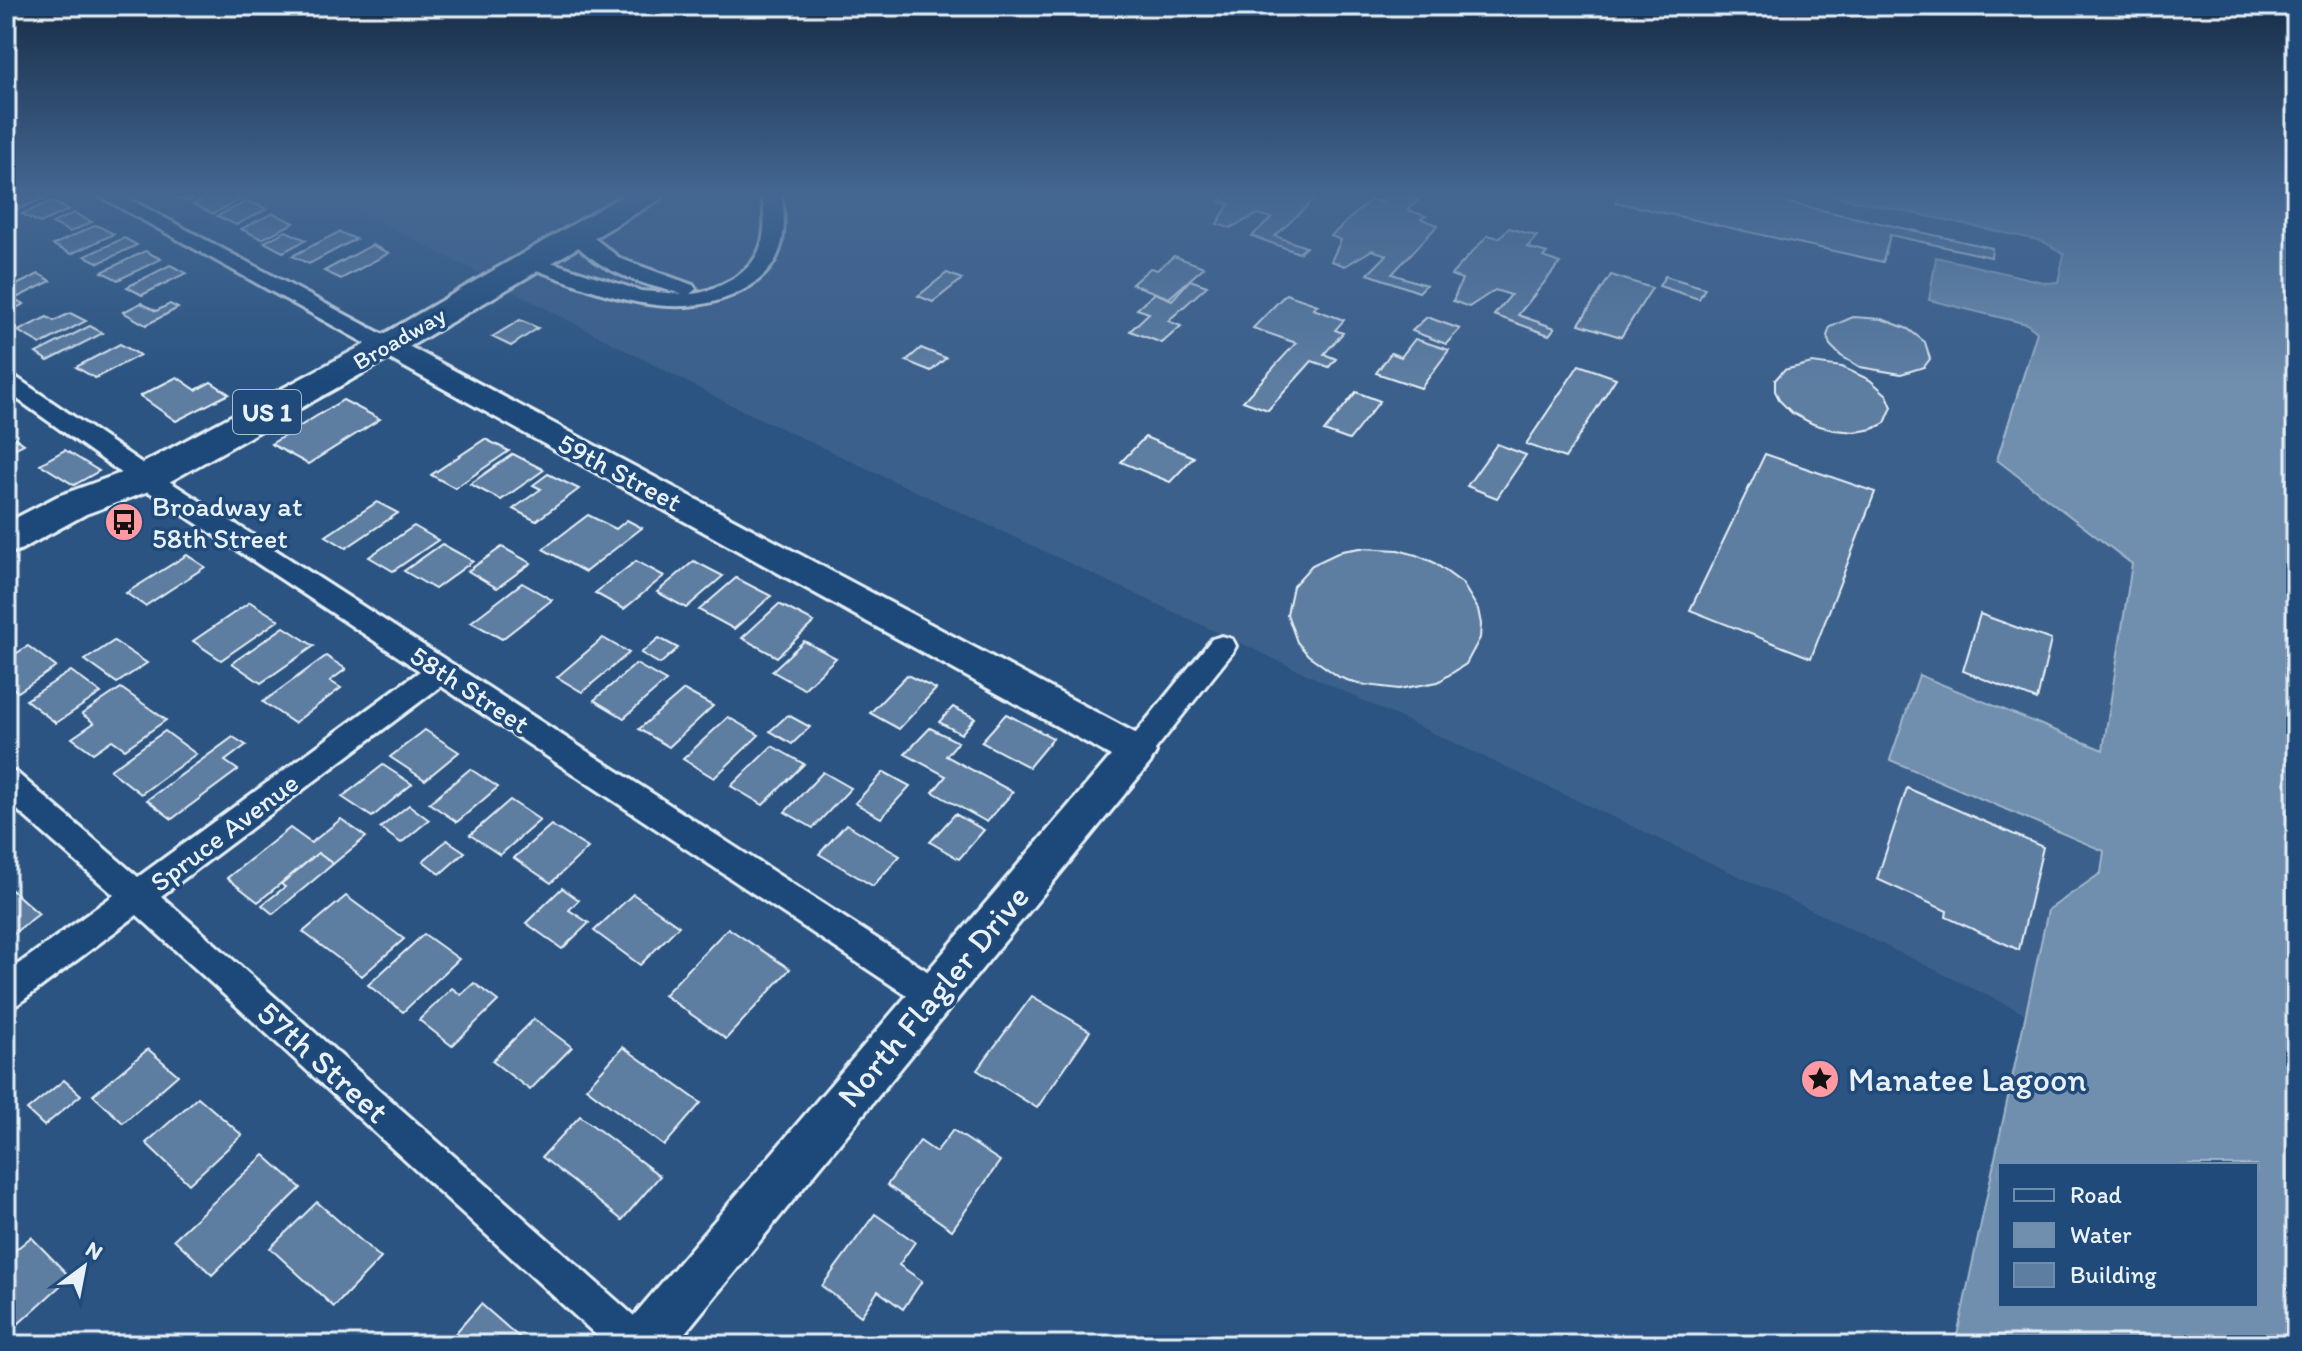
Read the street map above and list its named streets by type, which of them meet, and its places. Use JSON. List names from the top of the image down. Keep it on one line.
{"streets":{"main road":["Broadway","US 1"],"street":["59th Street","58th Street","Spruce Avenue","North Flagler Drive","57th Street"]},"crossings":[["Broadway","59th Street"],["Broadway","58th Street"],["59th Street","North Flagler Drive"],["58th Street","Spruce Avenue"],["58th Street","North Flagler Drive"],["Spruce Avenue","57th Street"],["North Flagler Drive","57th Street"]],"places":{"bus stop":["Broadway at 58th Street"],"place":["Manatee Lagoon"]},"legend":["Road","Water","Building"],"north":"top right"}
